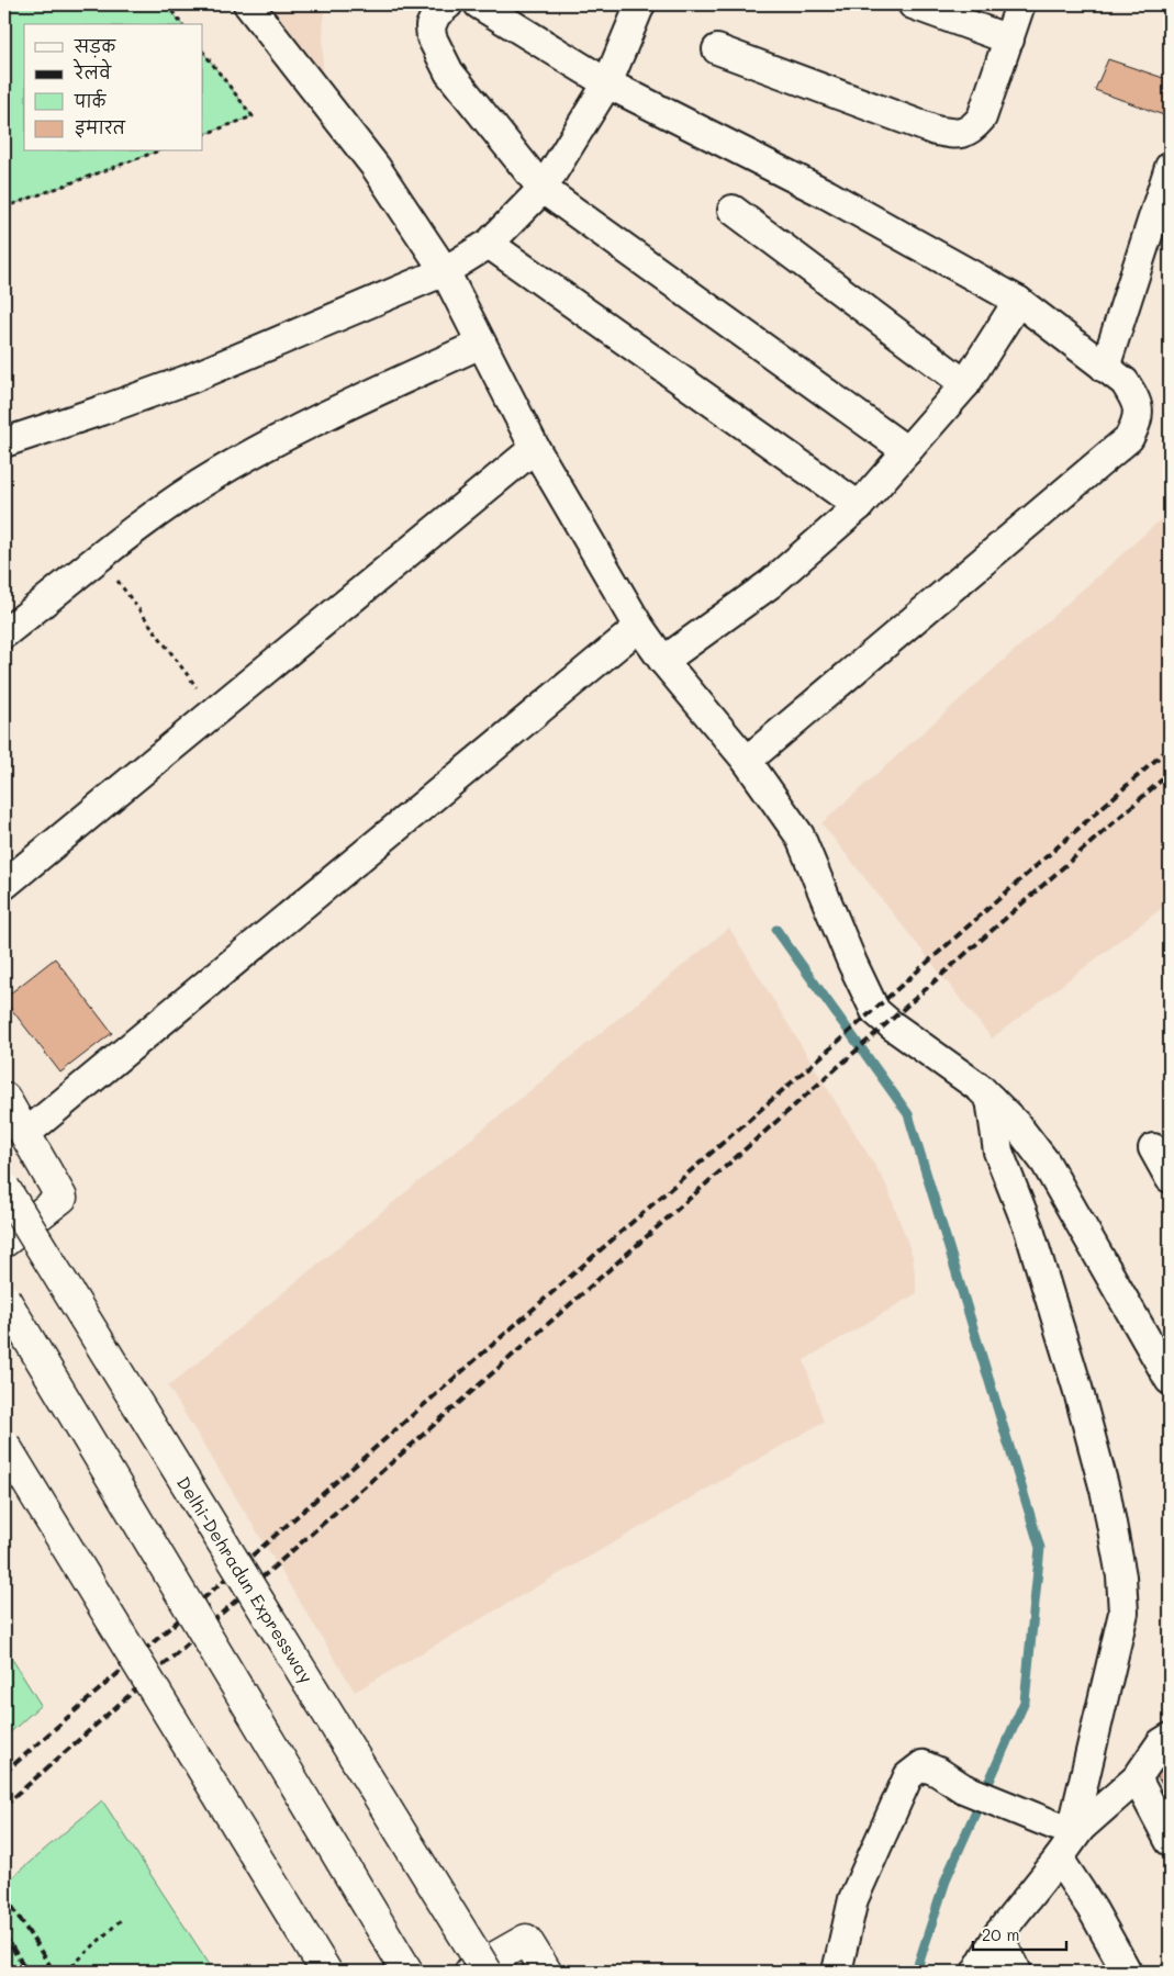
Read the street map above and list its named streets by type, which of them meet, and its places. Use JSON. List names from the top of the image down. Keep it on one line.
{"streets":{"main road":["Delhi-Dehradun Expressway"]},"legend":["सड़क","रेलवे","पार्क","इमारत"],"scale_bar":"20 m"}
